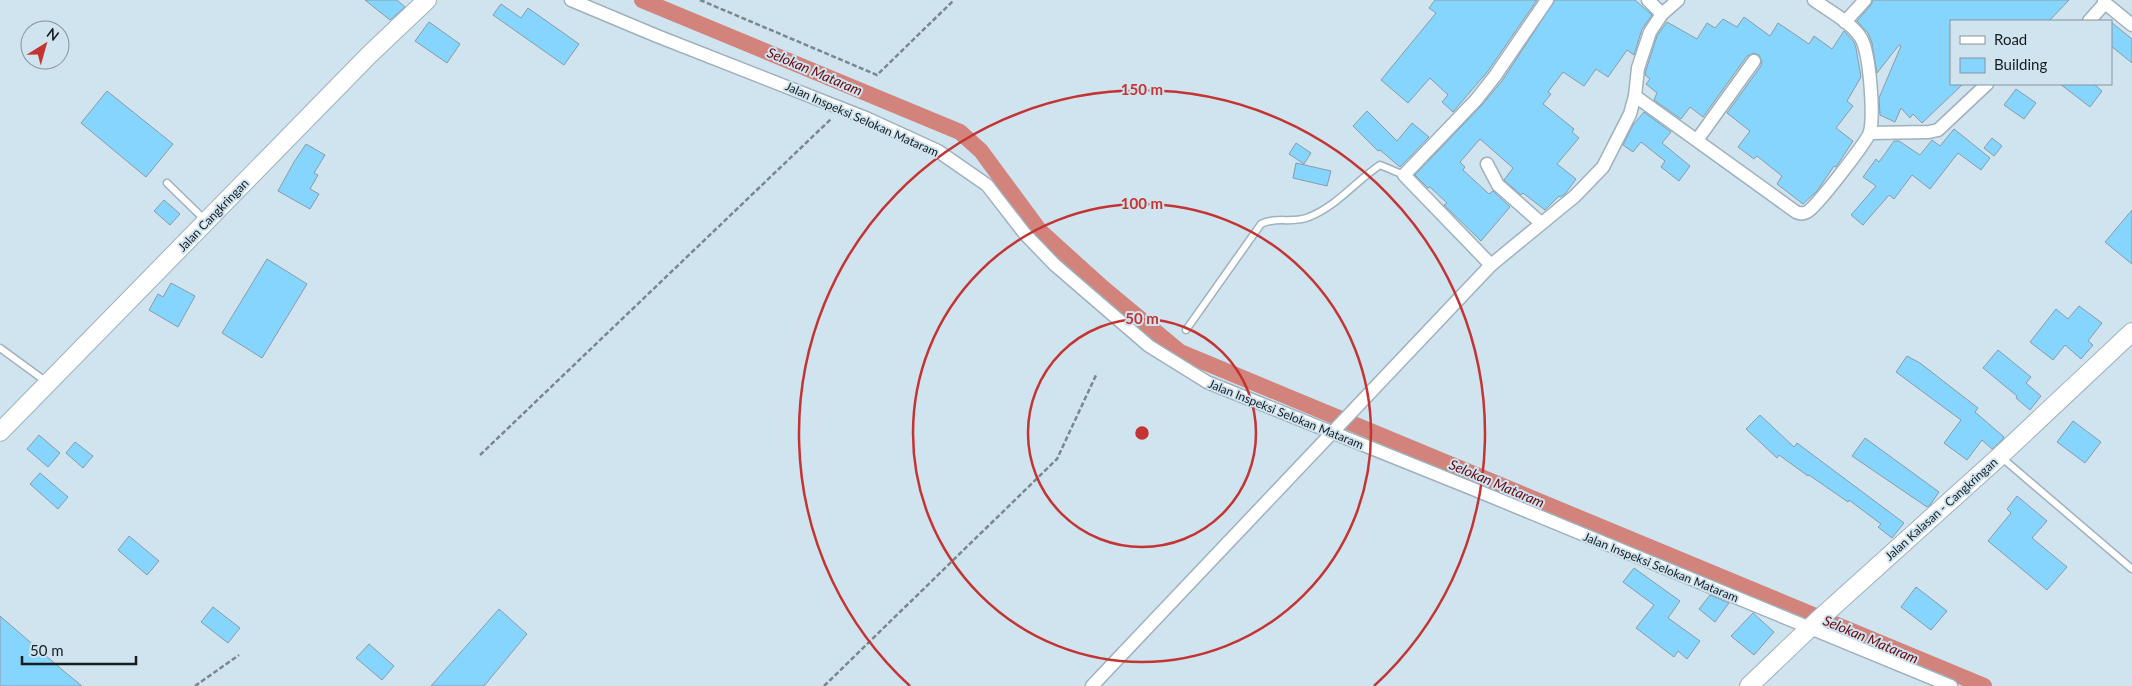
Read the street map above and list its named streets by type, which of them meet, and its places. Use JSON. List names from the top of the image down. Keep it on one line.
{"streets":{"main road":["Jalan Cangkringan","Jalan Kalasan - Cangkringan"],"street":["Jalan Inspeksi Selokan Mataram"]},"crossings":[["Jalan Inspeksi Selokan Mataram","Jalan Kalasan - Cangkringan"]],"water":["Selokan Mataram"],"legend":["Road","Building"],"scale_bar":"50 m","north":"top right","rings":["150 m","100 m","50 m"]}
